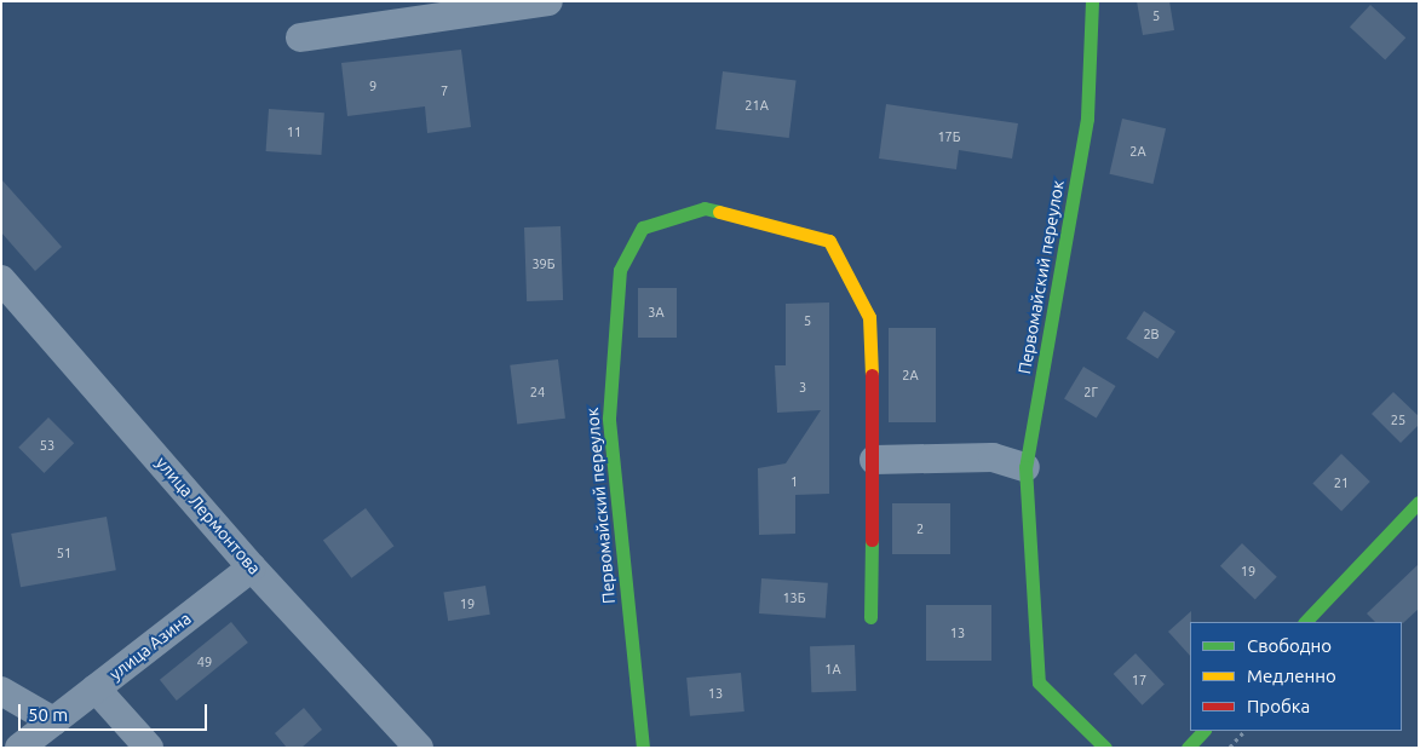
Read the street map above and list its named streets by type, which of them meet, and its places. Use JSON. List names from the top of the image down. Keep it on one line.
{"streets":{"street":["Первомайский переулок","улица Лермонтова","улица Азина"]},"crossings":[["улица Лермонтова","улица Азина"]],"house_numbers":["5","9","7","21А","11","17Б","2А","39Б","3А","5","2В","2А","3","24","2Г","25","53","1","21","2","51","19","13Б","19","13","49","1А","17","13"],"legend":["Свободно","Медленно","Пробка"],"scale_bar":"50 m"}
